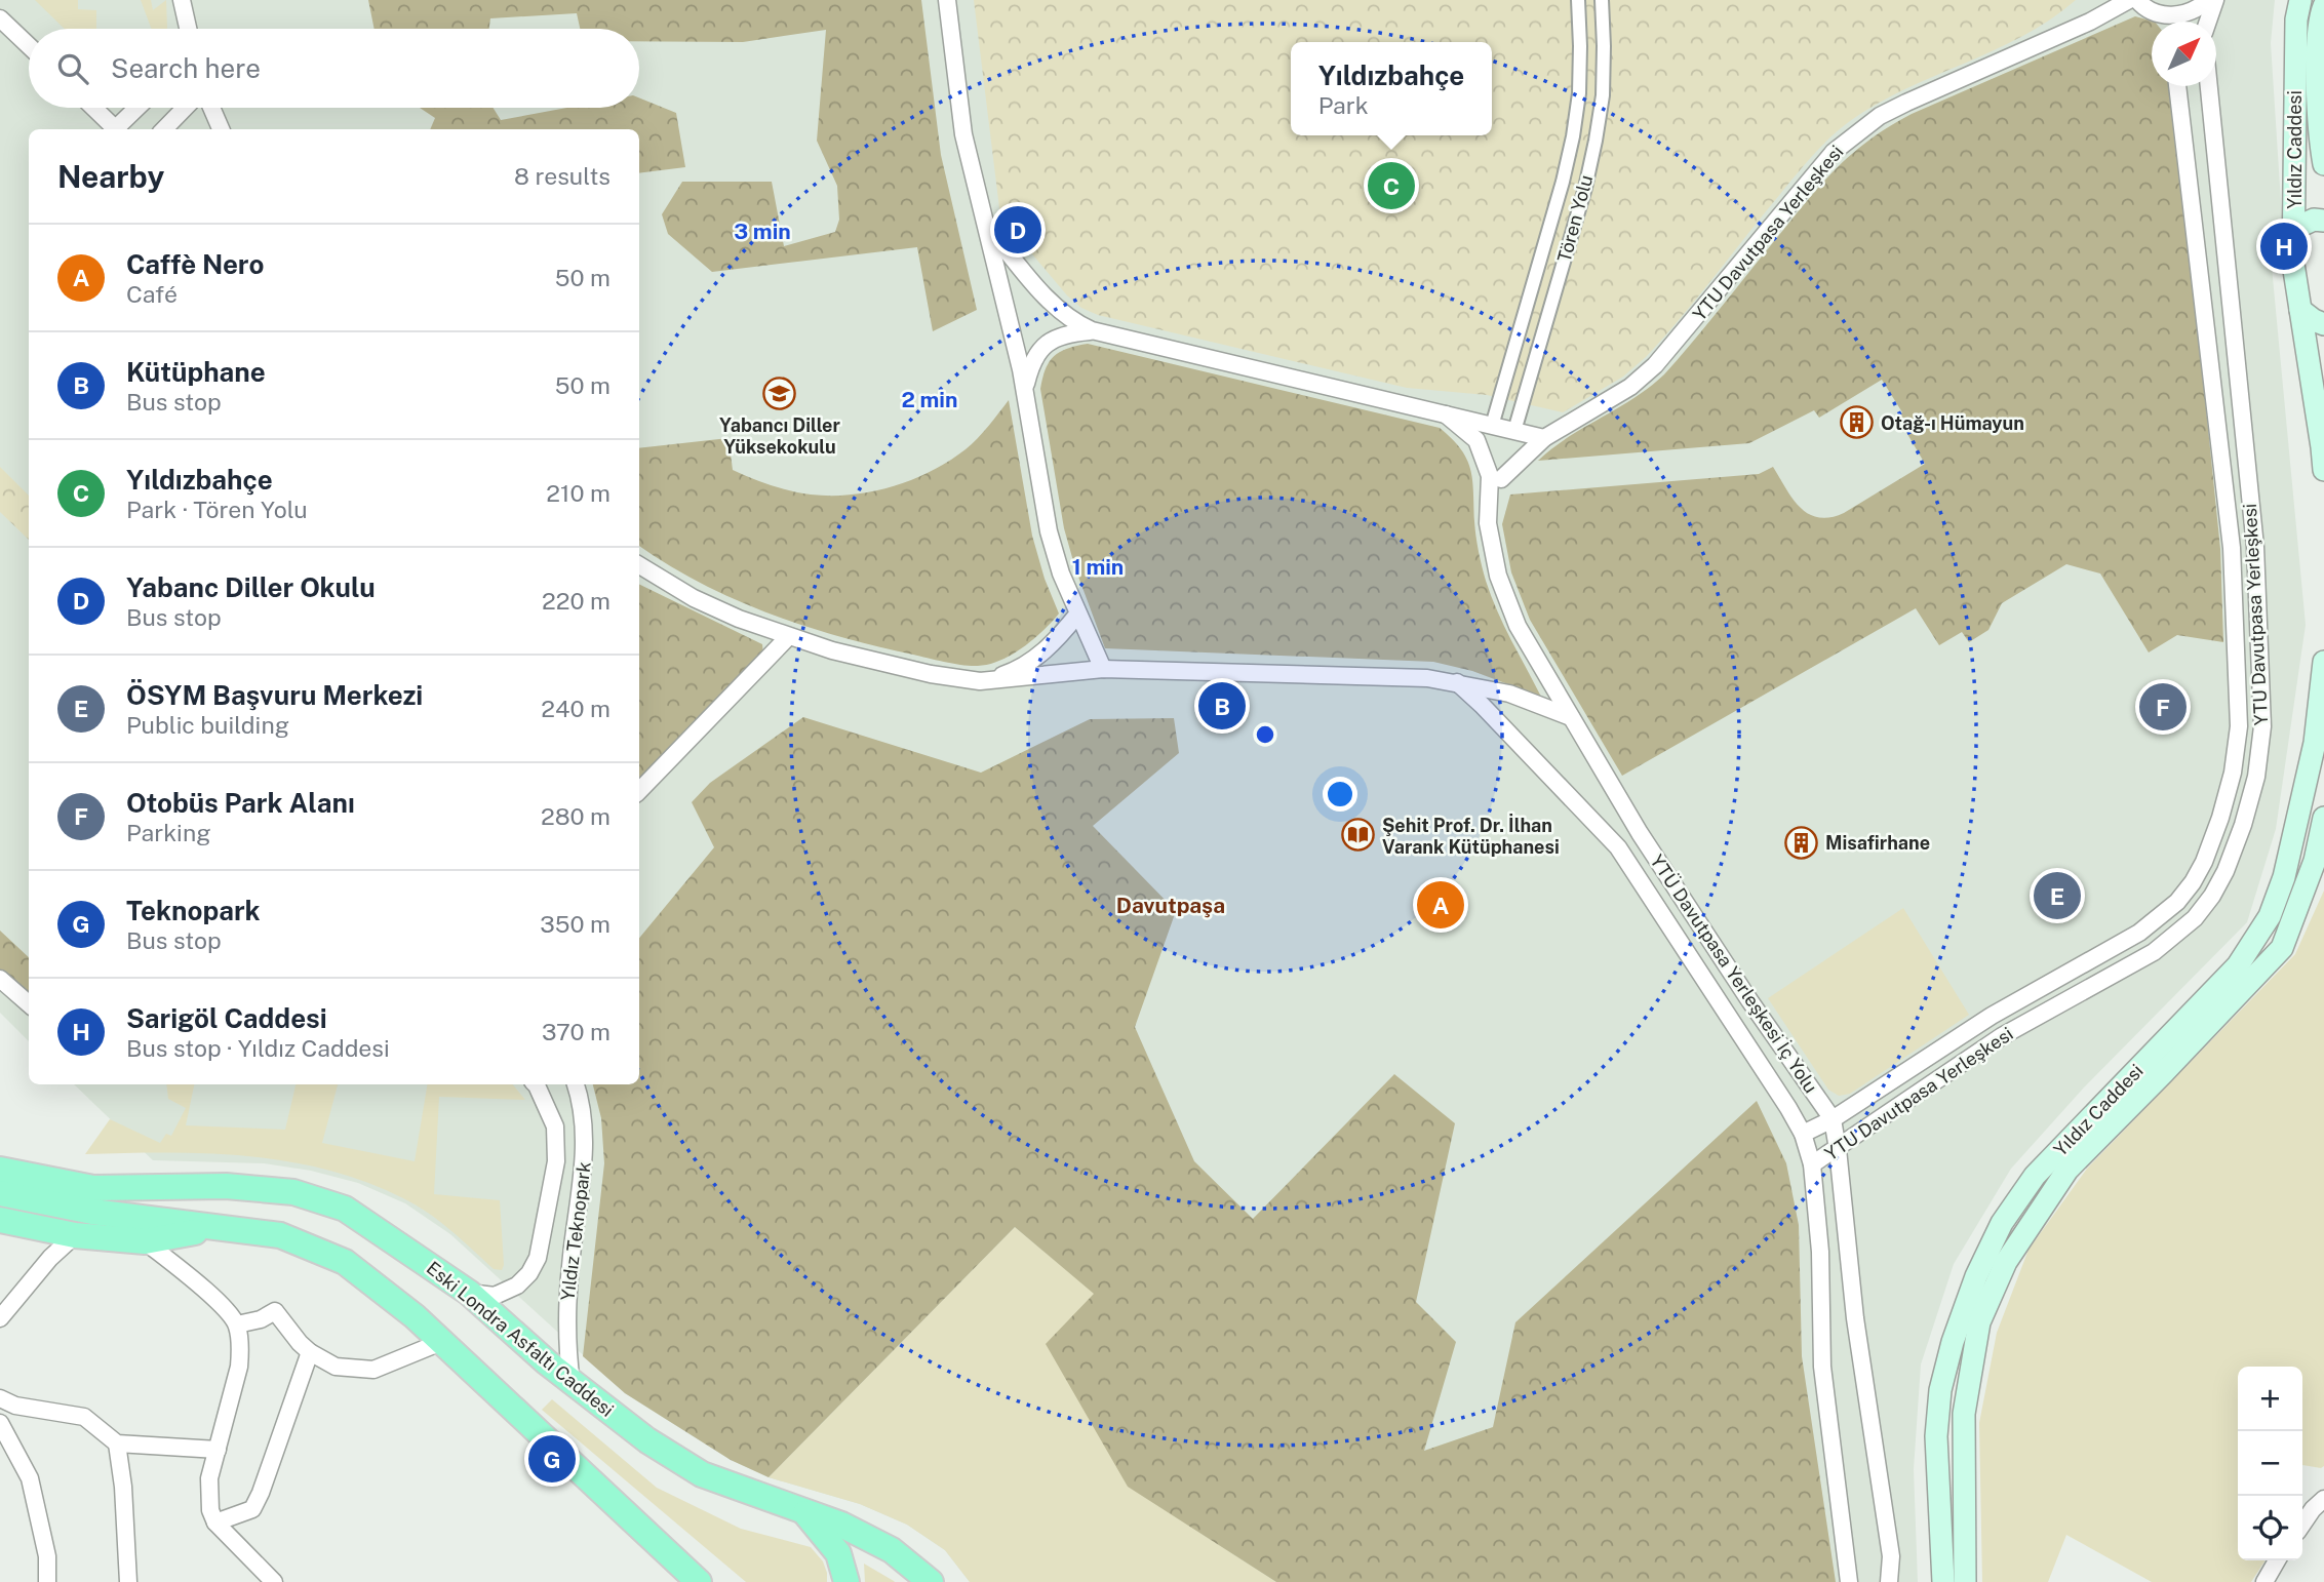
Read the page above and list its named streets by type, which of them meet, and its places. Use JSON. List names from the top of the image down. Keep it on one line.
{"streets":{"main road":["Yıldız Caddesi","Eski Londra Asfaltı Caddesi"],"street":["Tören Yolu","YTU Davutpasa Yerleşkesi","YTÜ Davutpasa Yerleşkesi İç Yolu","Yıldız Teknopark"]},"crossings":[["YTU Davutpasa Yerleşkesi","YTÜ Davutpasa Yerleşkesi İç Yolu"],["Yıldız Teknopark","Eski Londra Asfaltı Caddesi"]],"districts":["Davutpaşa"],"places":{"school or university":["Yabancı Diller Yüksekokulu"],"building":["Otağ-ı Hümayun","Misafirhane"],"library":["Şehit Prof. Dr. İlhan Varank Kütüphanesi"]},"north":"top right","page":{"search":"Search here","popup":["Yıldızbahçe","Park"],"heading":["Nearby","8 results"],"pins":["C","D","H","B","F","E","A","G"],"list":[{"mark":"A","name":"Caffè Nero","note":"Café","value":"50 m"},{"mark":"B","name":"Kütüphane","note":"Bus stop","value":"50 m"},{"mark":"C","name":"Yıldızbahçe","note":"Park · Tören Yolu","value":"210 m"},{"mark":"D","name":"Yabanc Diller Okulu","note":"Bus stop","value":"220 m"},{"mark":"E","name":"ÖSYM Başvuru Merkezi","note":"Public building","value":"240 m"},{"mark":"F","name":"Otobüs Park Alanı","note":"Parking","value":"280 m"},{"mark":"G","name":"Teknopark","note":"Bus stop","value":"350 m"},{"mark":"H","name":"Sarigöl Caddesi","note":"Bus stop · Yıldız Caddesi","value":"370 m"}],"map_buttons":["+","−"]},"rings":["3 min","2 min","1 min"]}
